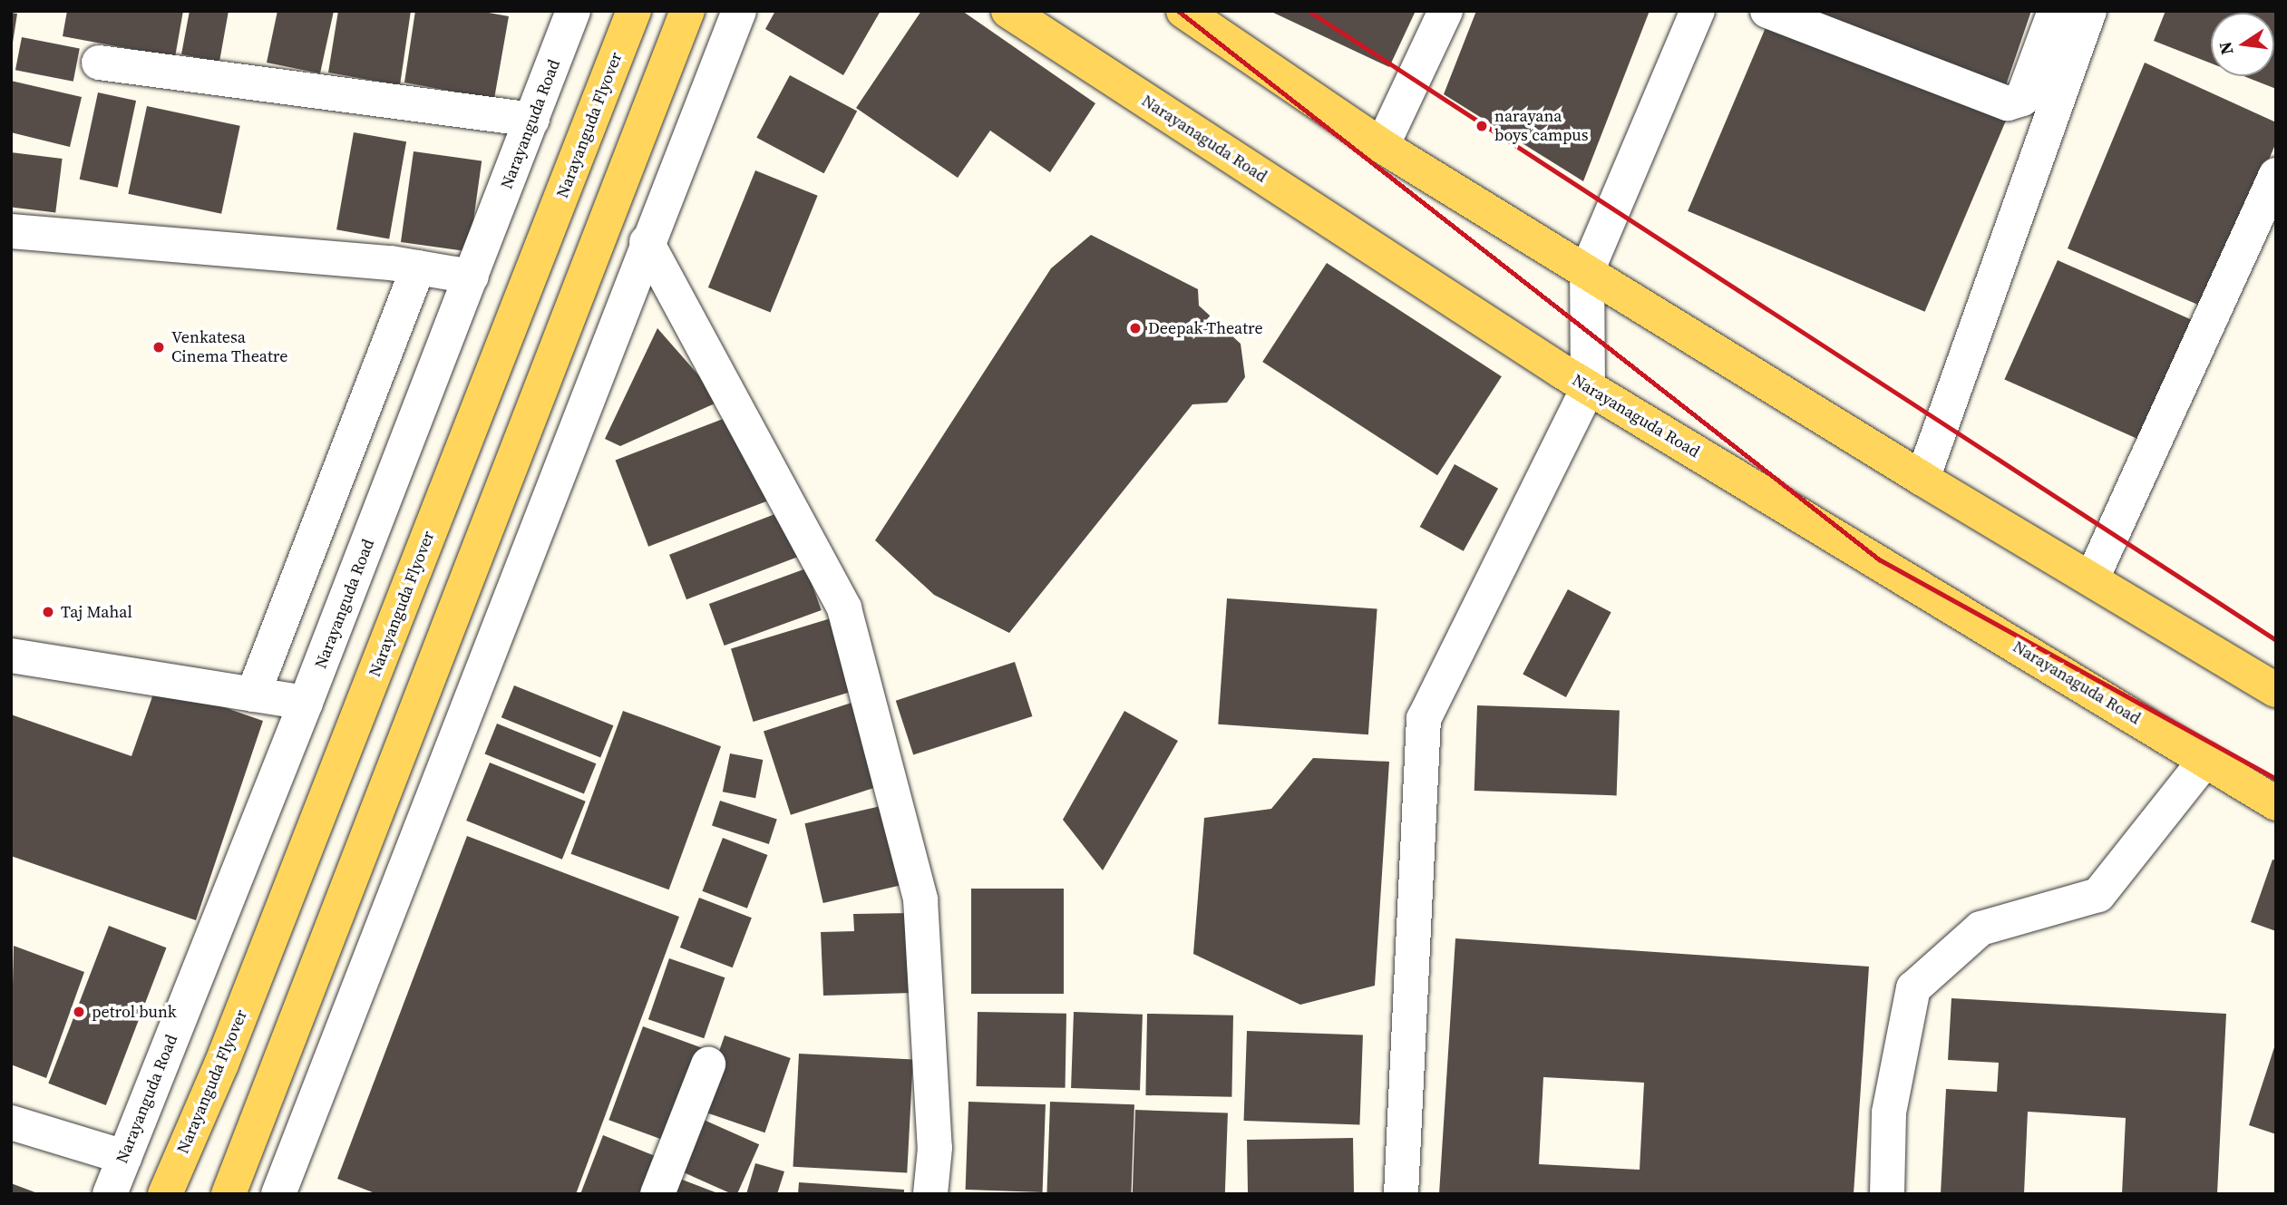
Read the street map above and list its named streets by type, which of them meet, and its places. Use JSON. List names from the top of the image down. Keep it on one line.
{"streets":{"main road":["Narayanguda Flyover","Narayanaguda Road"],"street":["Narayanguda Road"]},"places":["narayana boys campus","Deepak Theatre","Venkatesa Cinema Theatre","Taj Mahal","petrol bunk"],"north":"left"}
